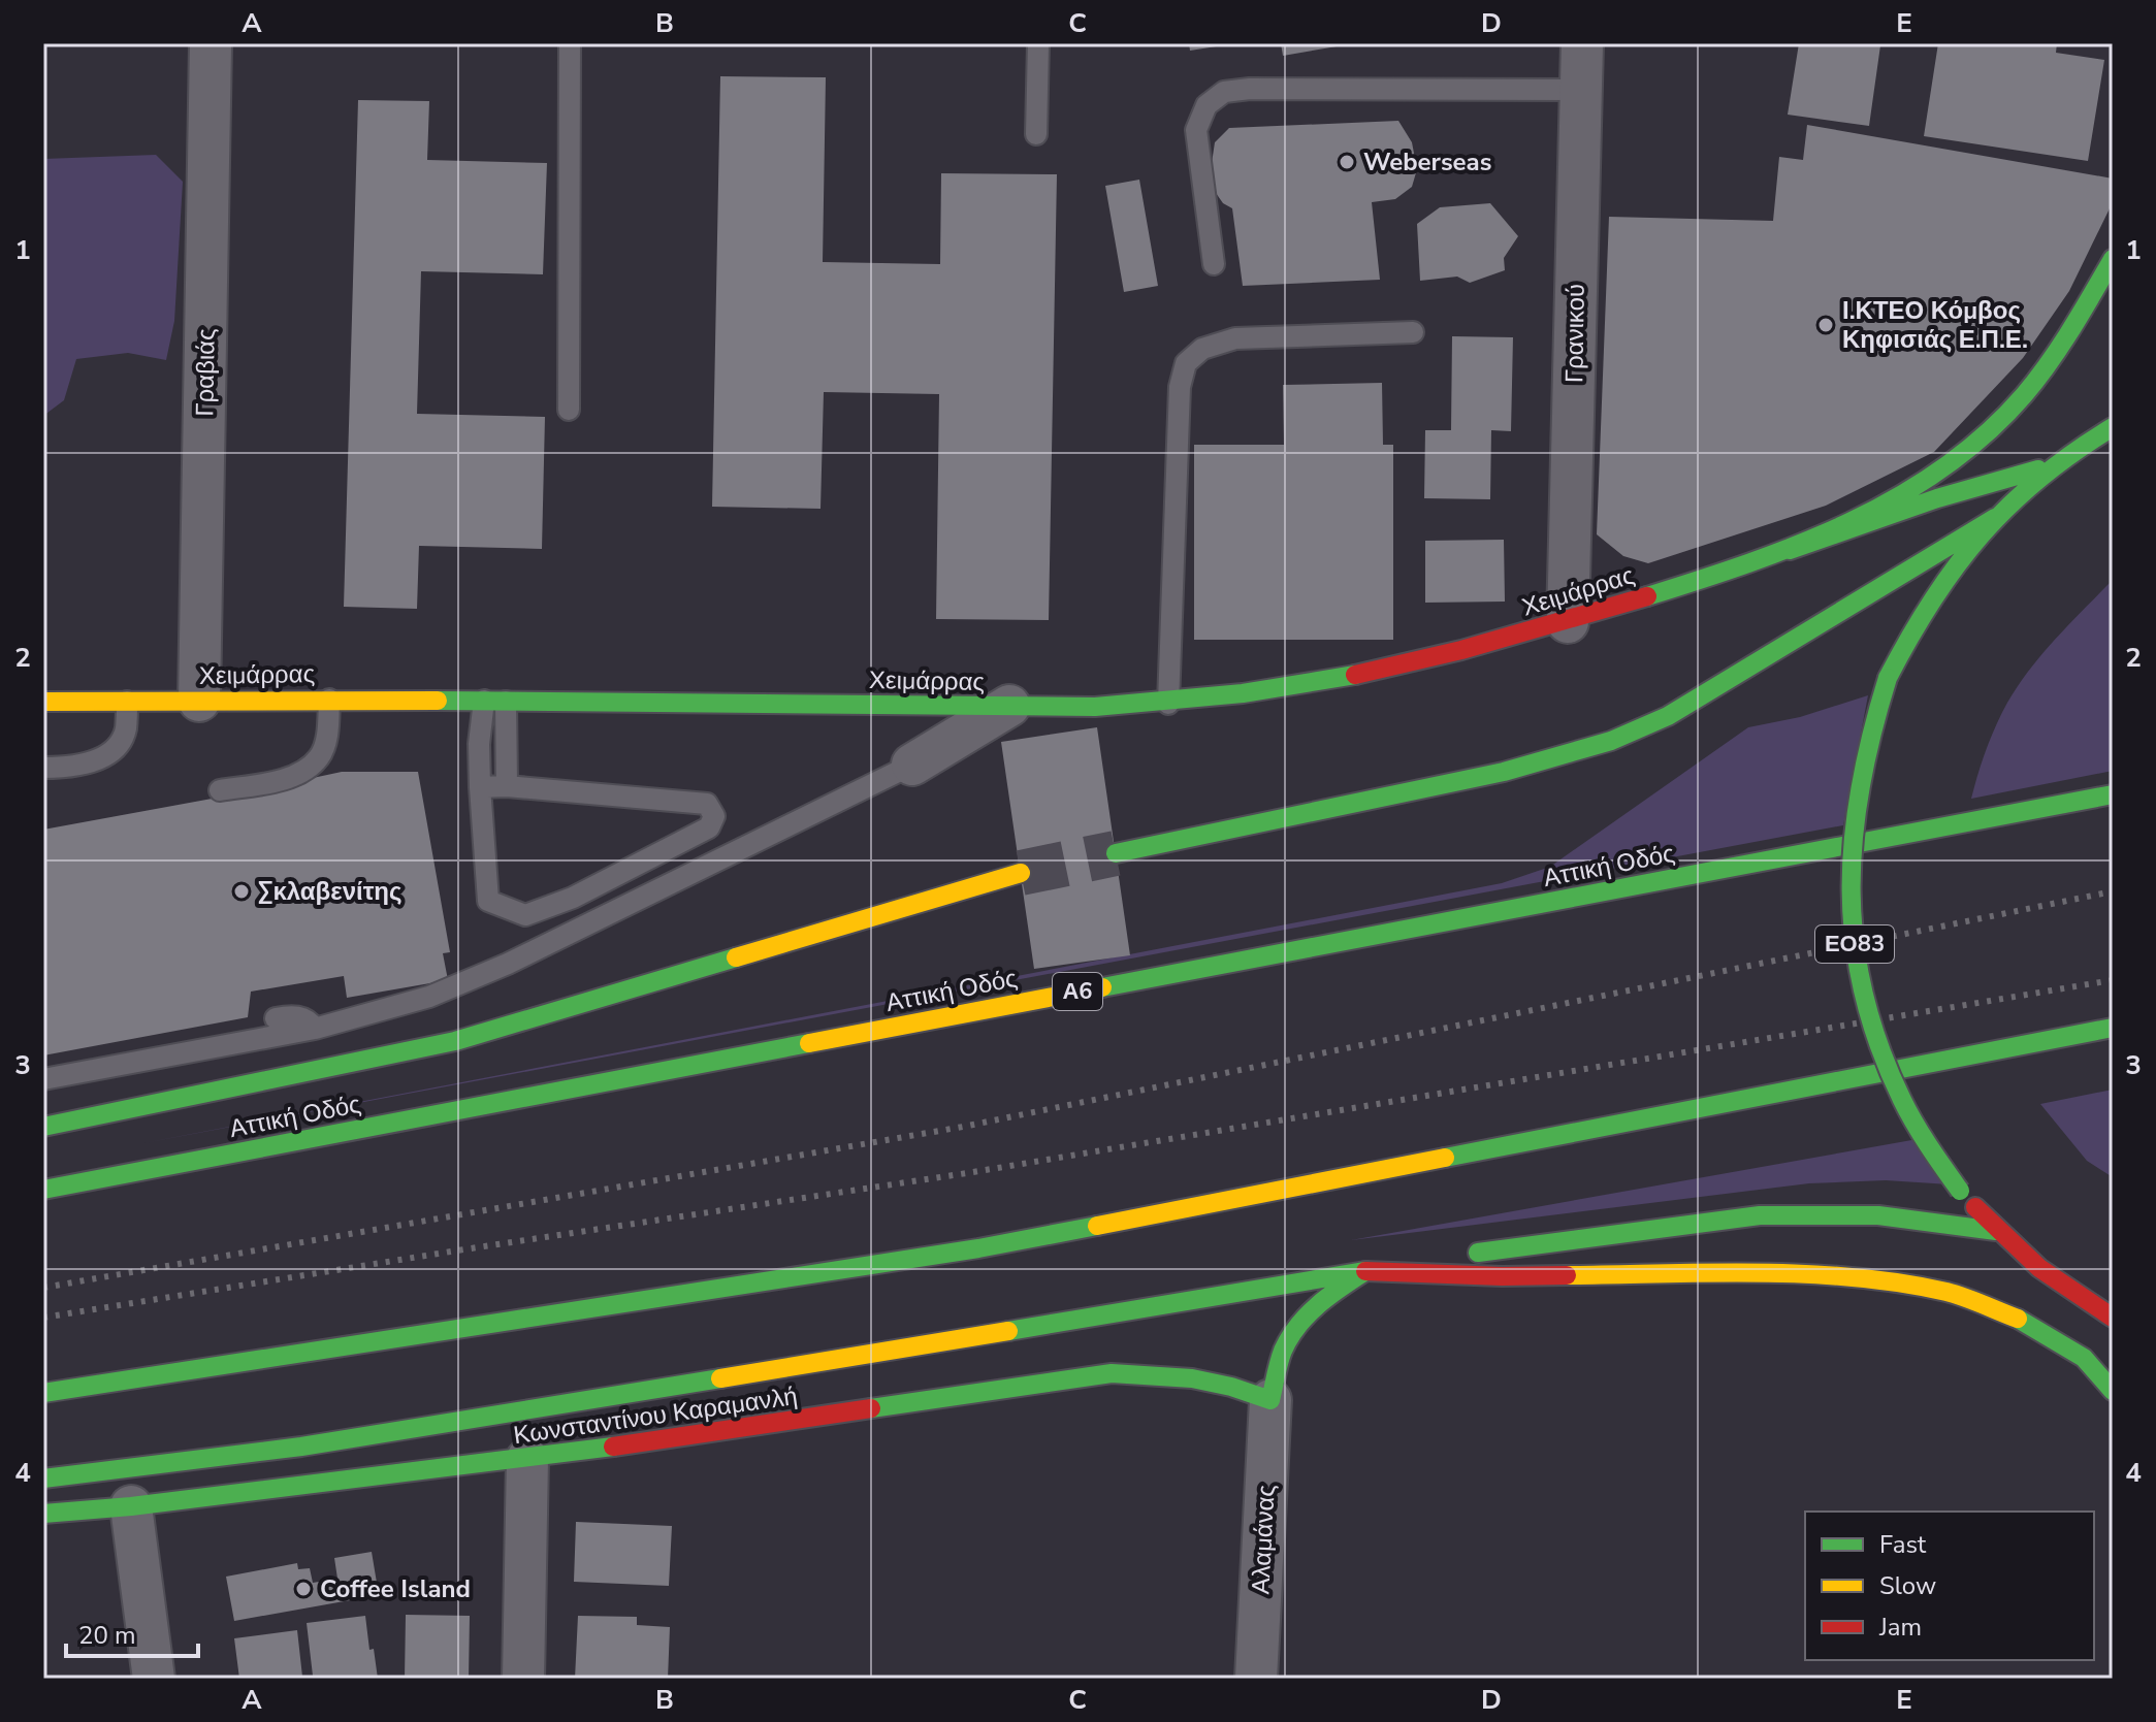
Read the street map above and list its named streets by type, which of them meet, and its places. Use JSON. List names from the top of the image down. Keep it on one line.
{"streets":{"main road":["Χειμάρρας","Αττική Οδός","ΕΟ83","Α6","Κωνσταντίνου Καραμανλή"],"street":["Γρανικού","Γραβιάς","Αλαμάνας"]},"crossings":[["Γρανικού","Χειμάρρας"],["Γραβιάς","Χειμάρρας"],["Κωνσταντίνου Καραμανλή","Αλαμάνας"]],"places":["Weberseas","Ι.ΚΤΕΟ Κόμβος Κηφισιάς Ε.Π.Ε.","Σκλαβενίτης","Coffee Island"],"legend":["Fast","Slow","Jam"],"scale_bar":"20 m","grid":{"columns":["A","B","C","D","E"],"rows":["1","2","3","4"]}}
